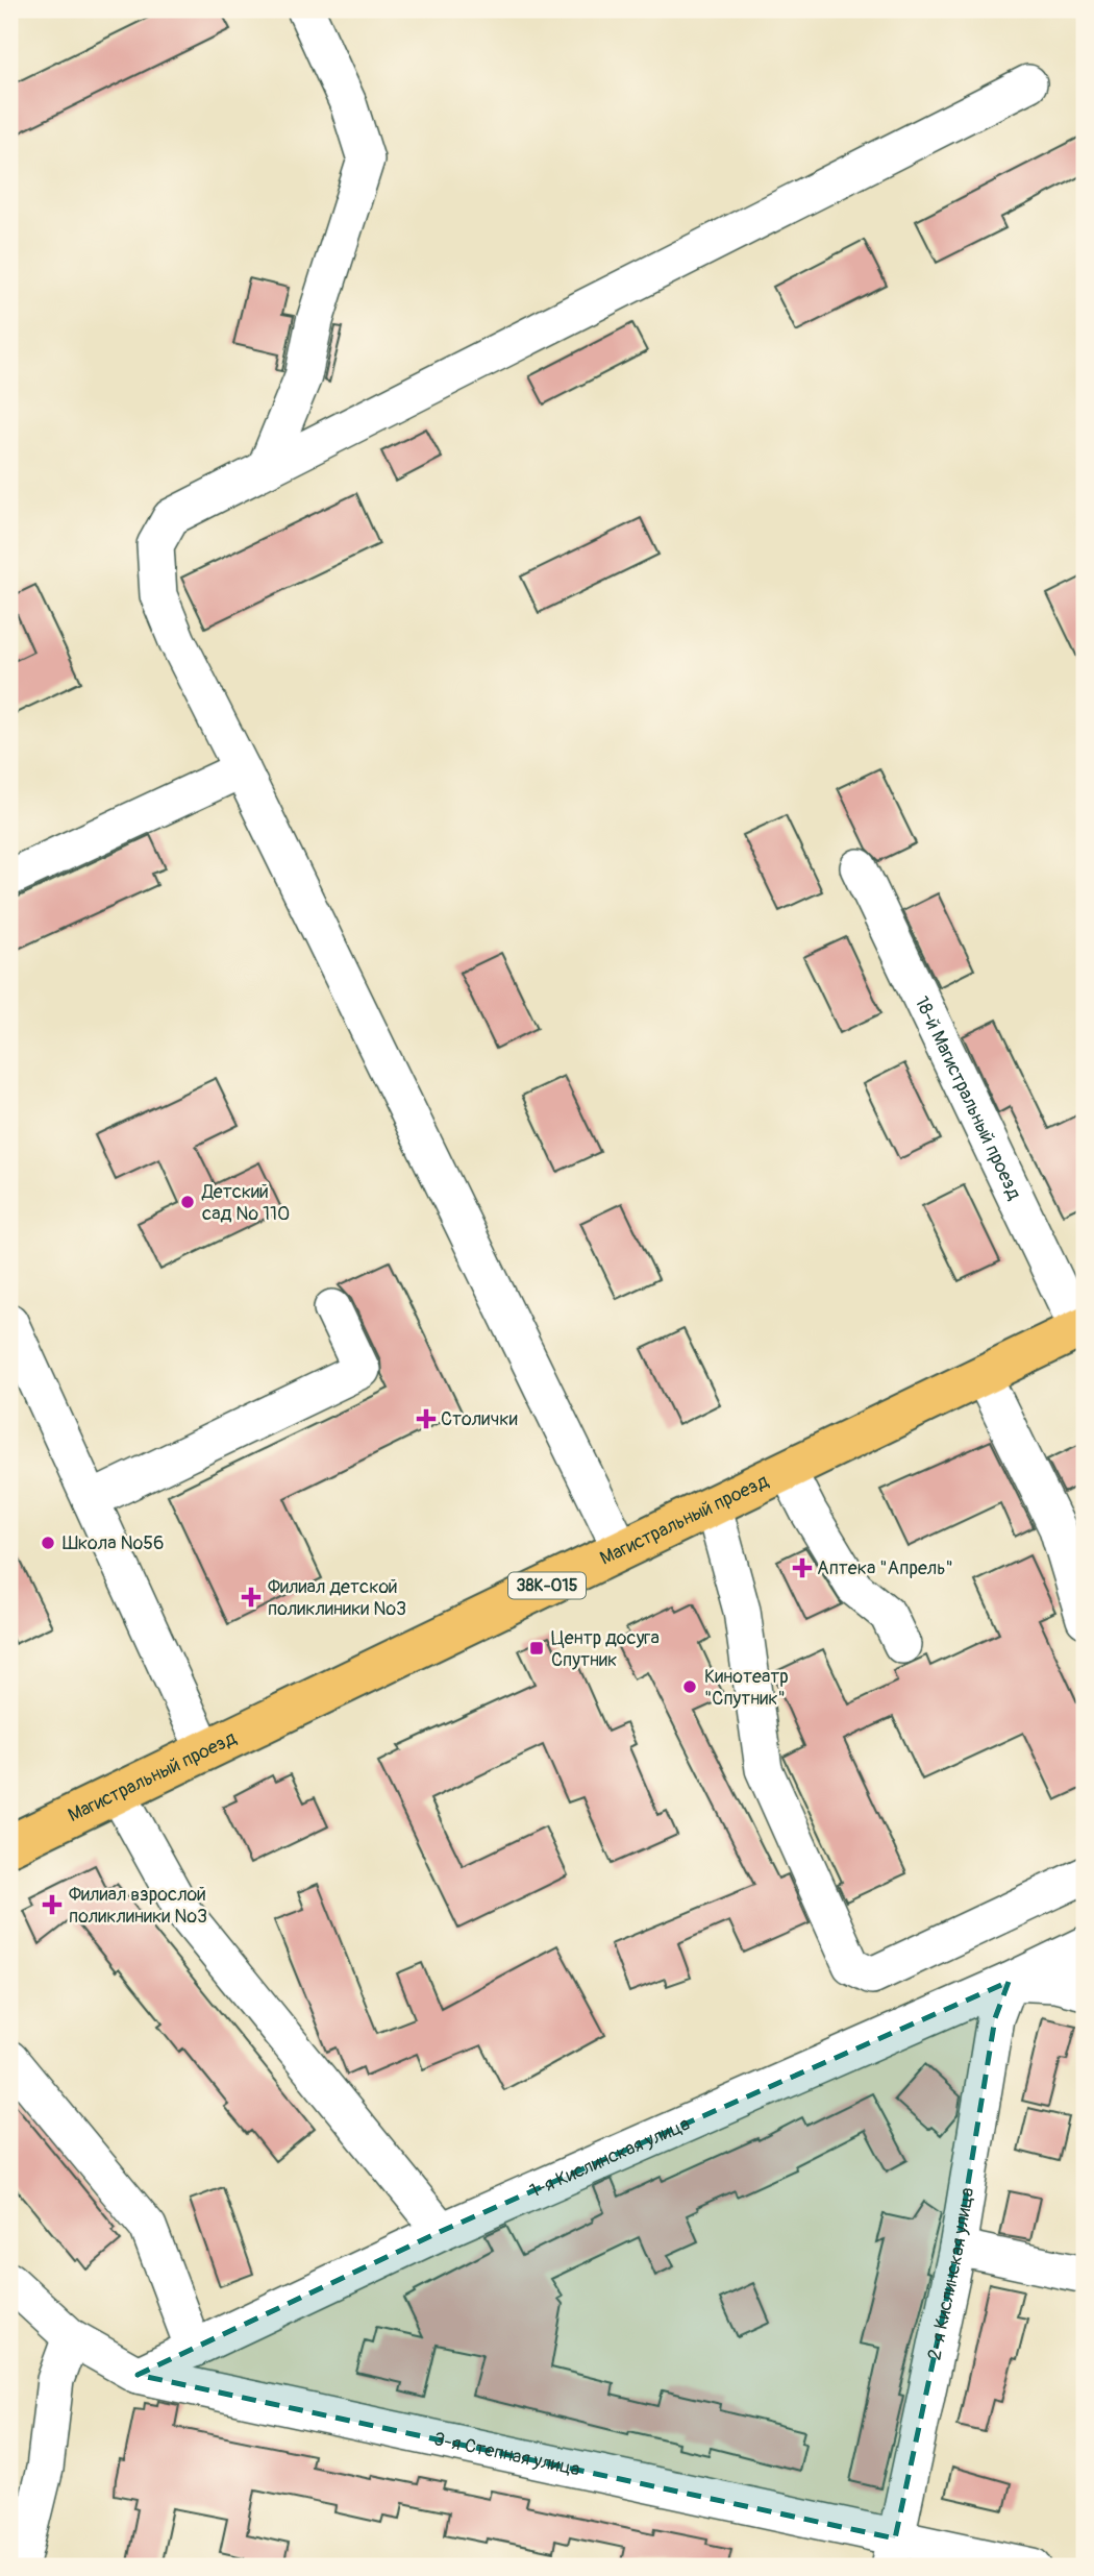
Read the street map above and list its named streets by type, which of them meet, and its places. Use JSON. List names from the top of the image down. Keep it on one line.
{"streets":{"main road":["Магистральный проезд","38К-015"],"street":["18-й Магистральный проезд","1-я Кислинская улица","2-я Кислинская улица","3-я Степная улица"]},"crossings":[["18-й Магистральный проезд","Магистральный проезд"],["1-я Кислинская улица","2-я Кислинская улица"],["1-я Кислинская улица","3-я Степная улица"],["2-я Кислинская улица","3-я Степная улица"]],"places":{"other":["Детский сад № 110","Школа №56","Кинотеатр \"Спутник\""],"health":["Столички","Аптека \"Апрель\"","Филиал детской поликлиники №3","Филиал взрослой поликлиники №3"],"transit":["Центр досуга Спутник"]}}
